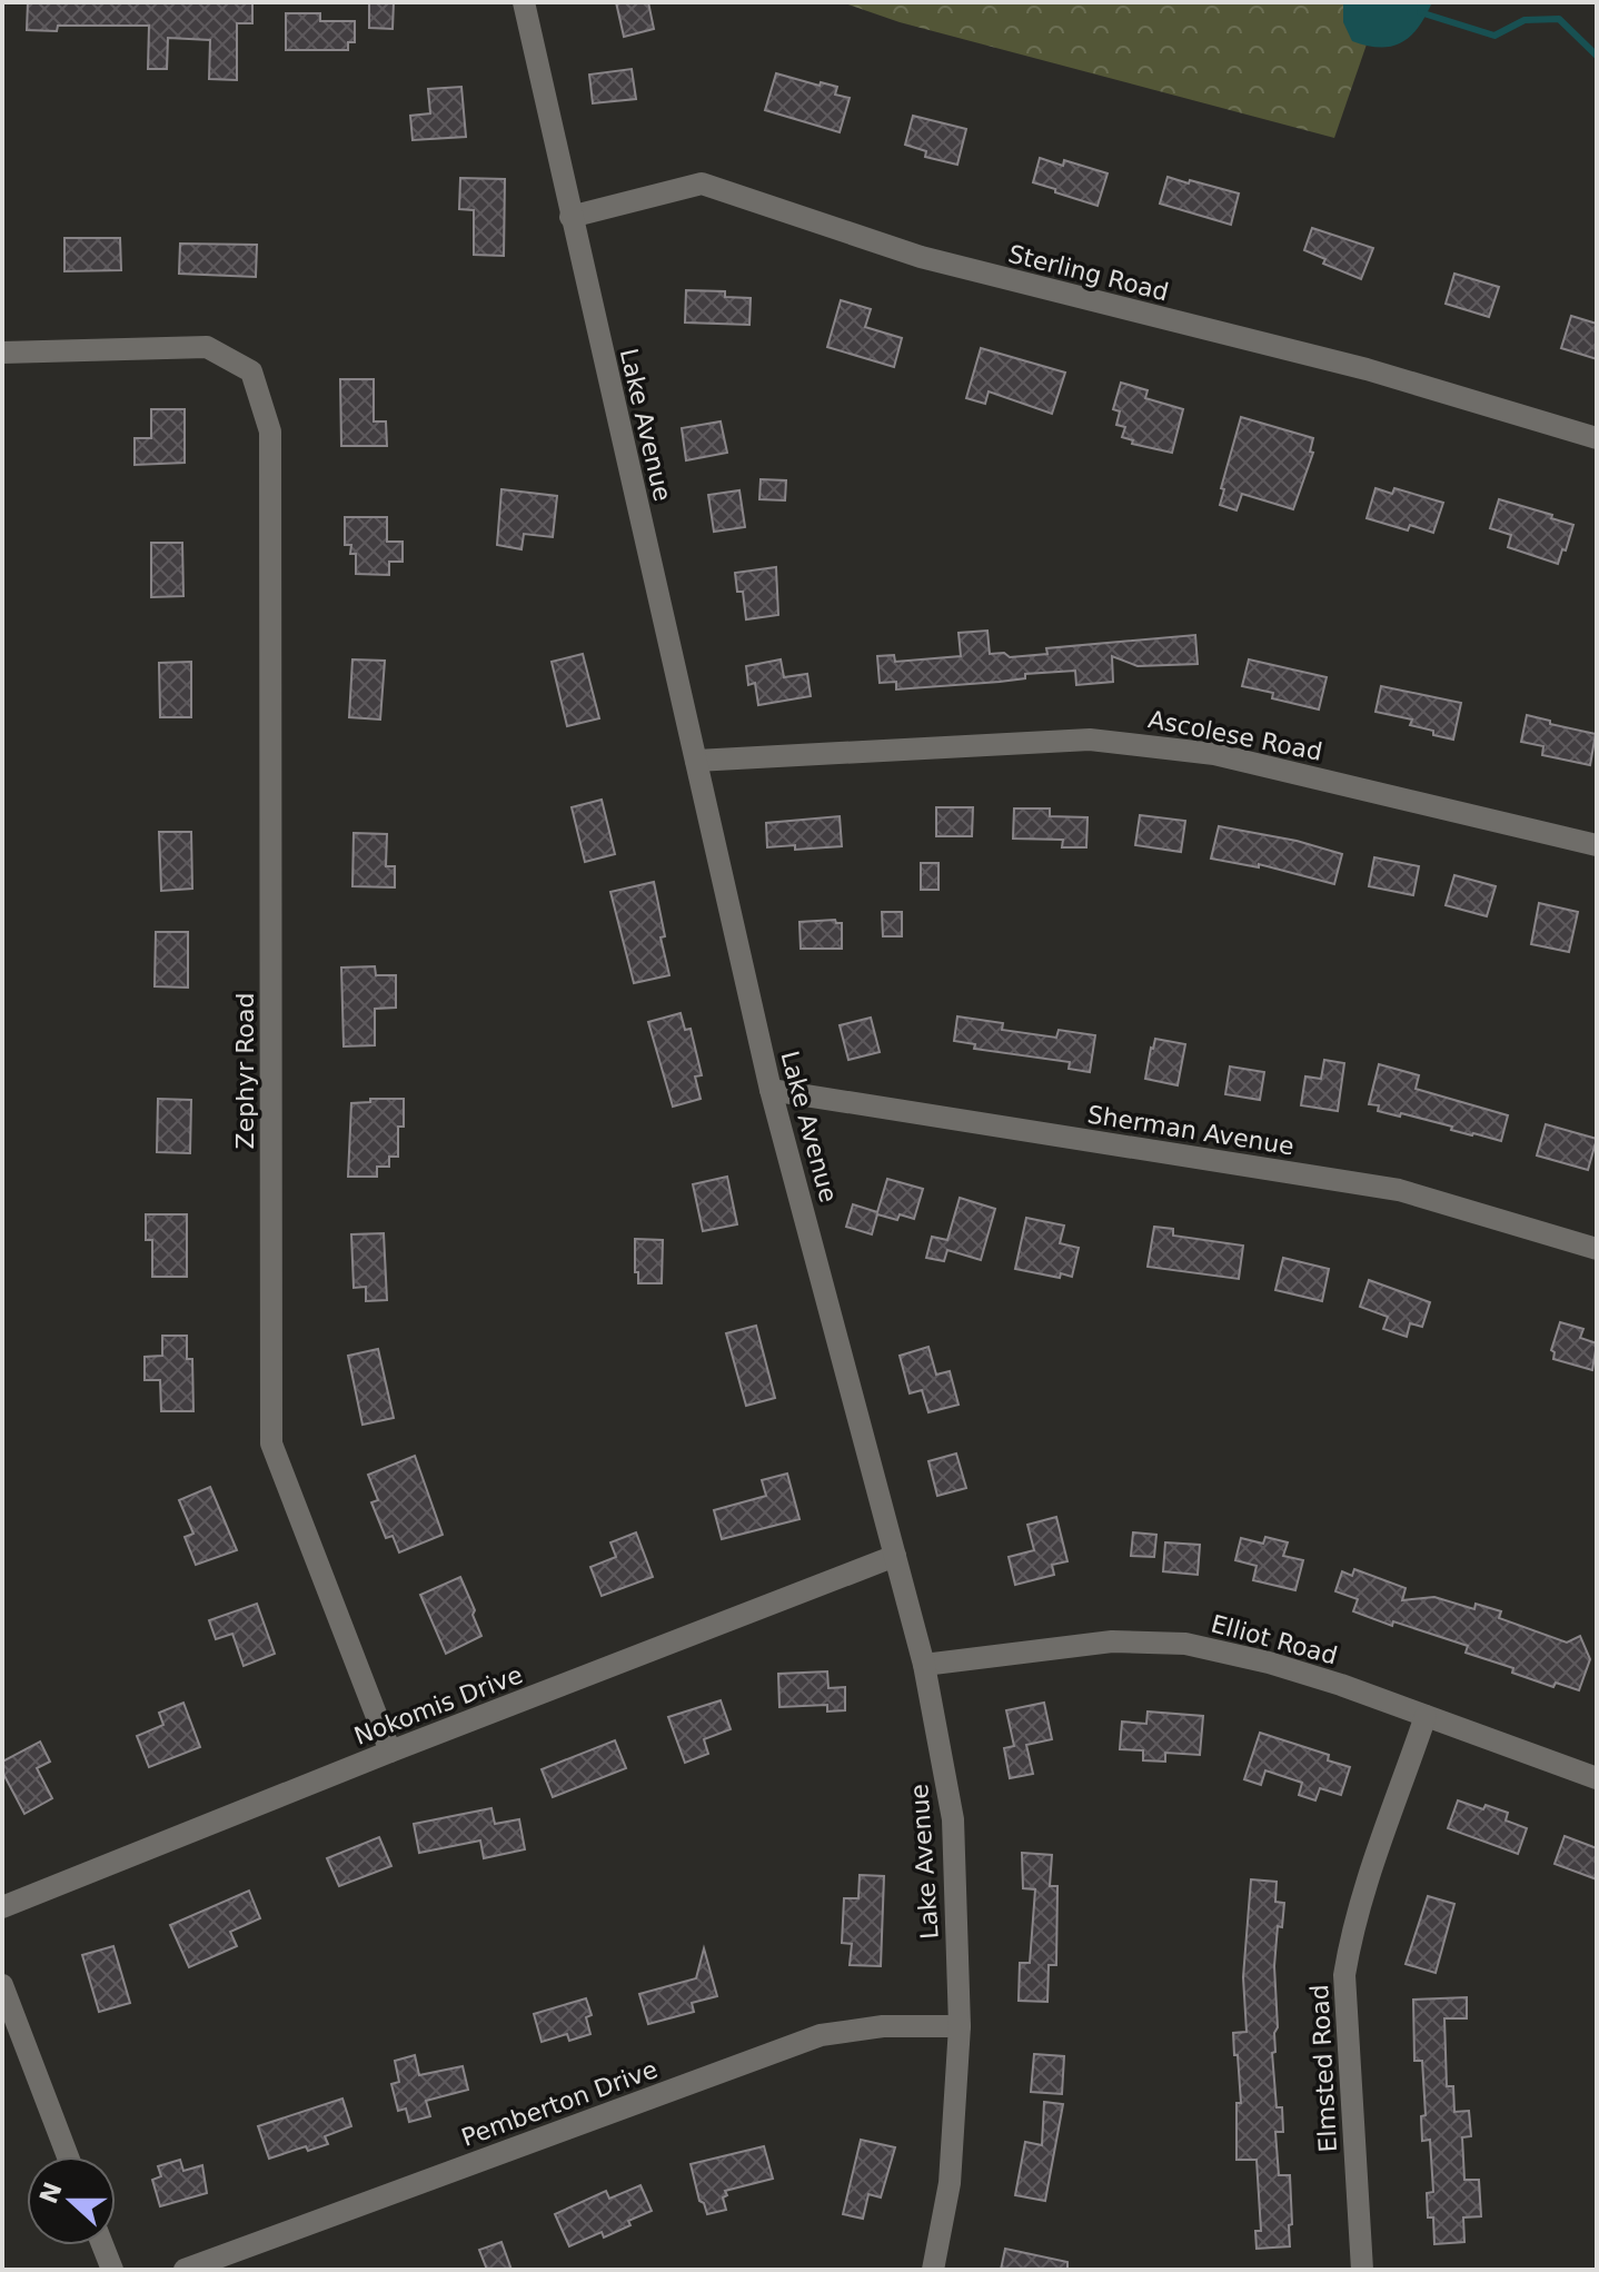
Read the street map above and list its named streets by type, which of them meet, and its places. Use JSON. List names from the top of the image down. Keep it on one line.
{"streets":{"street":["Sterling Road","Lake Avenue","Ascolese Road","Zephyr Road","Sherman Avenue","Elliot Road","Nokomis Drive","Elmsted Road","Pemberton Drive"]},"crossings":[["Sterling Road","Lake Avenue"],["Lake Avenue","Ascolese Road"],["Lake Avenue","Sherman Avenue"],["Lake Avenue","Elliot Road"],["Lake Avenue","Nokomis Drive"],["Lake Avenue","Pemberton Drive"],["Zephyr Road","Nokomis Drive"],["Elliot Road","Elmsted Road"]],"north":"left"}
